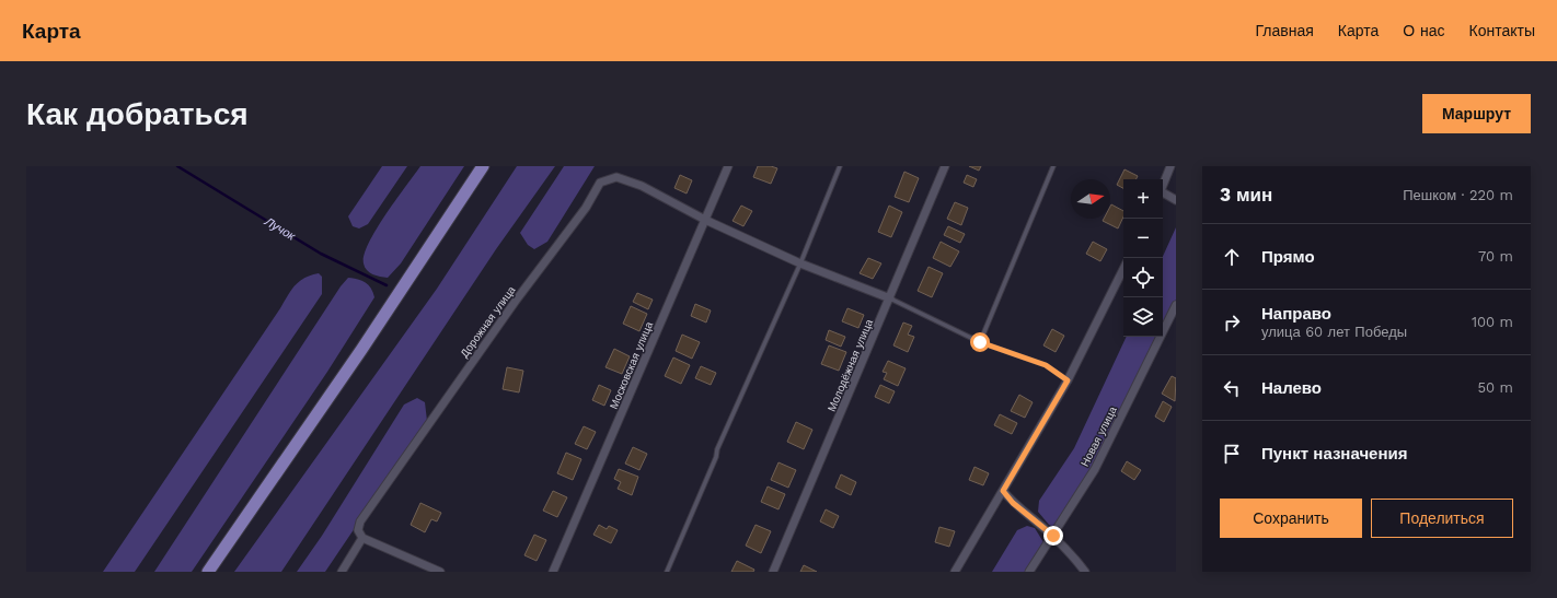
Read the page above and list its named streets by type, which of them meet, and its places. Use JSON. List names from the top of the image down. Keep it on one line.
{"streets":{"street":["Дорожная улица","Московская улица","Молодёжная улица","Новая улица"]},"crossings":[["Дорожная улица","Московская улица"],["Дорожная улица","Молодёжная улица"]],"water":["Лучок"],"north":"right","page":{"header":"Карта","nav":["Главная","Карта","О нас","Контакты"],"buttons":["Маршрут",["Сохранить","Поделиться"]],"title":"Как добраться","heading":["3 мин","Пешком · 220 m"],"map_buttons":["+","−"],"list":[["Прямо","70 m"],["Направо","улица 60 лет Победы","100 m"],["Налево","50 m"],"Пункт назначения"]}}
